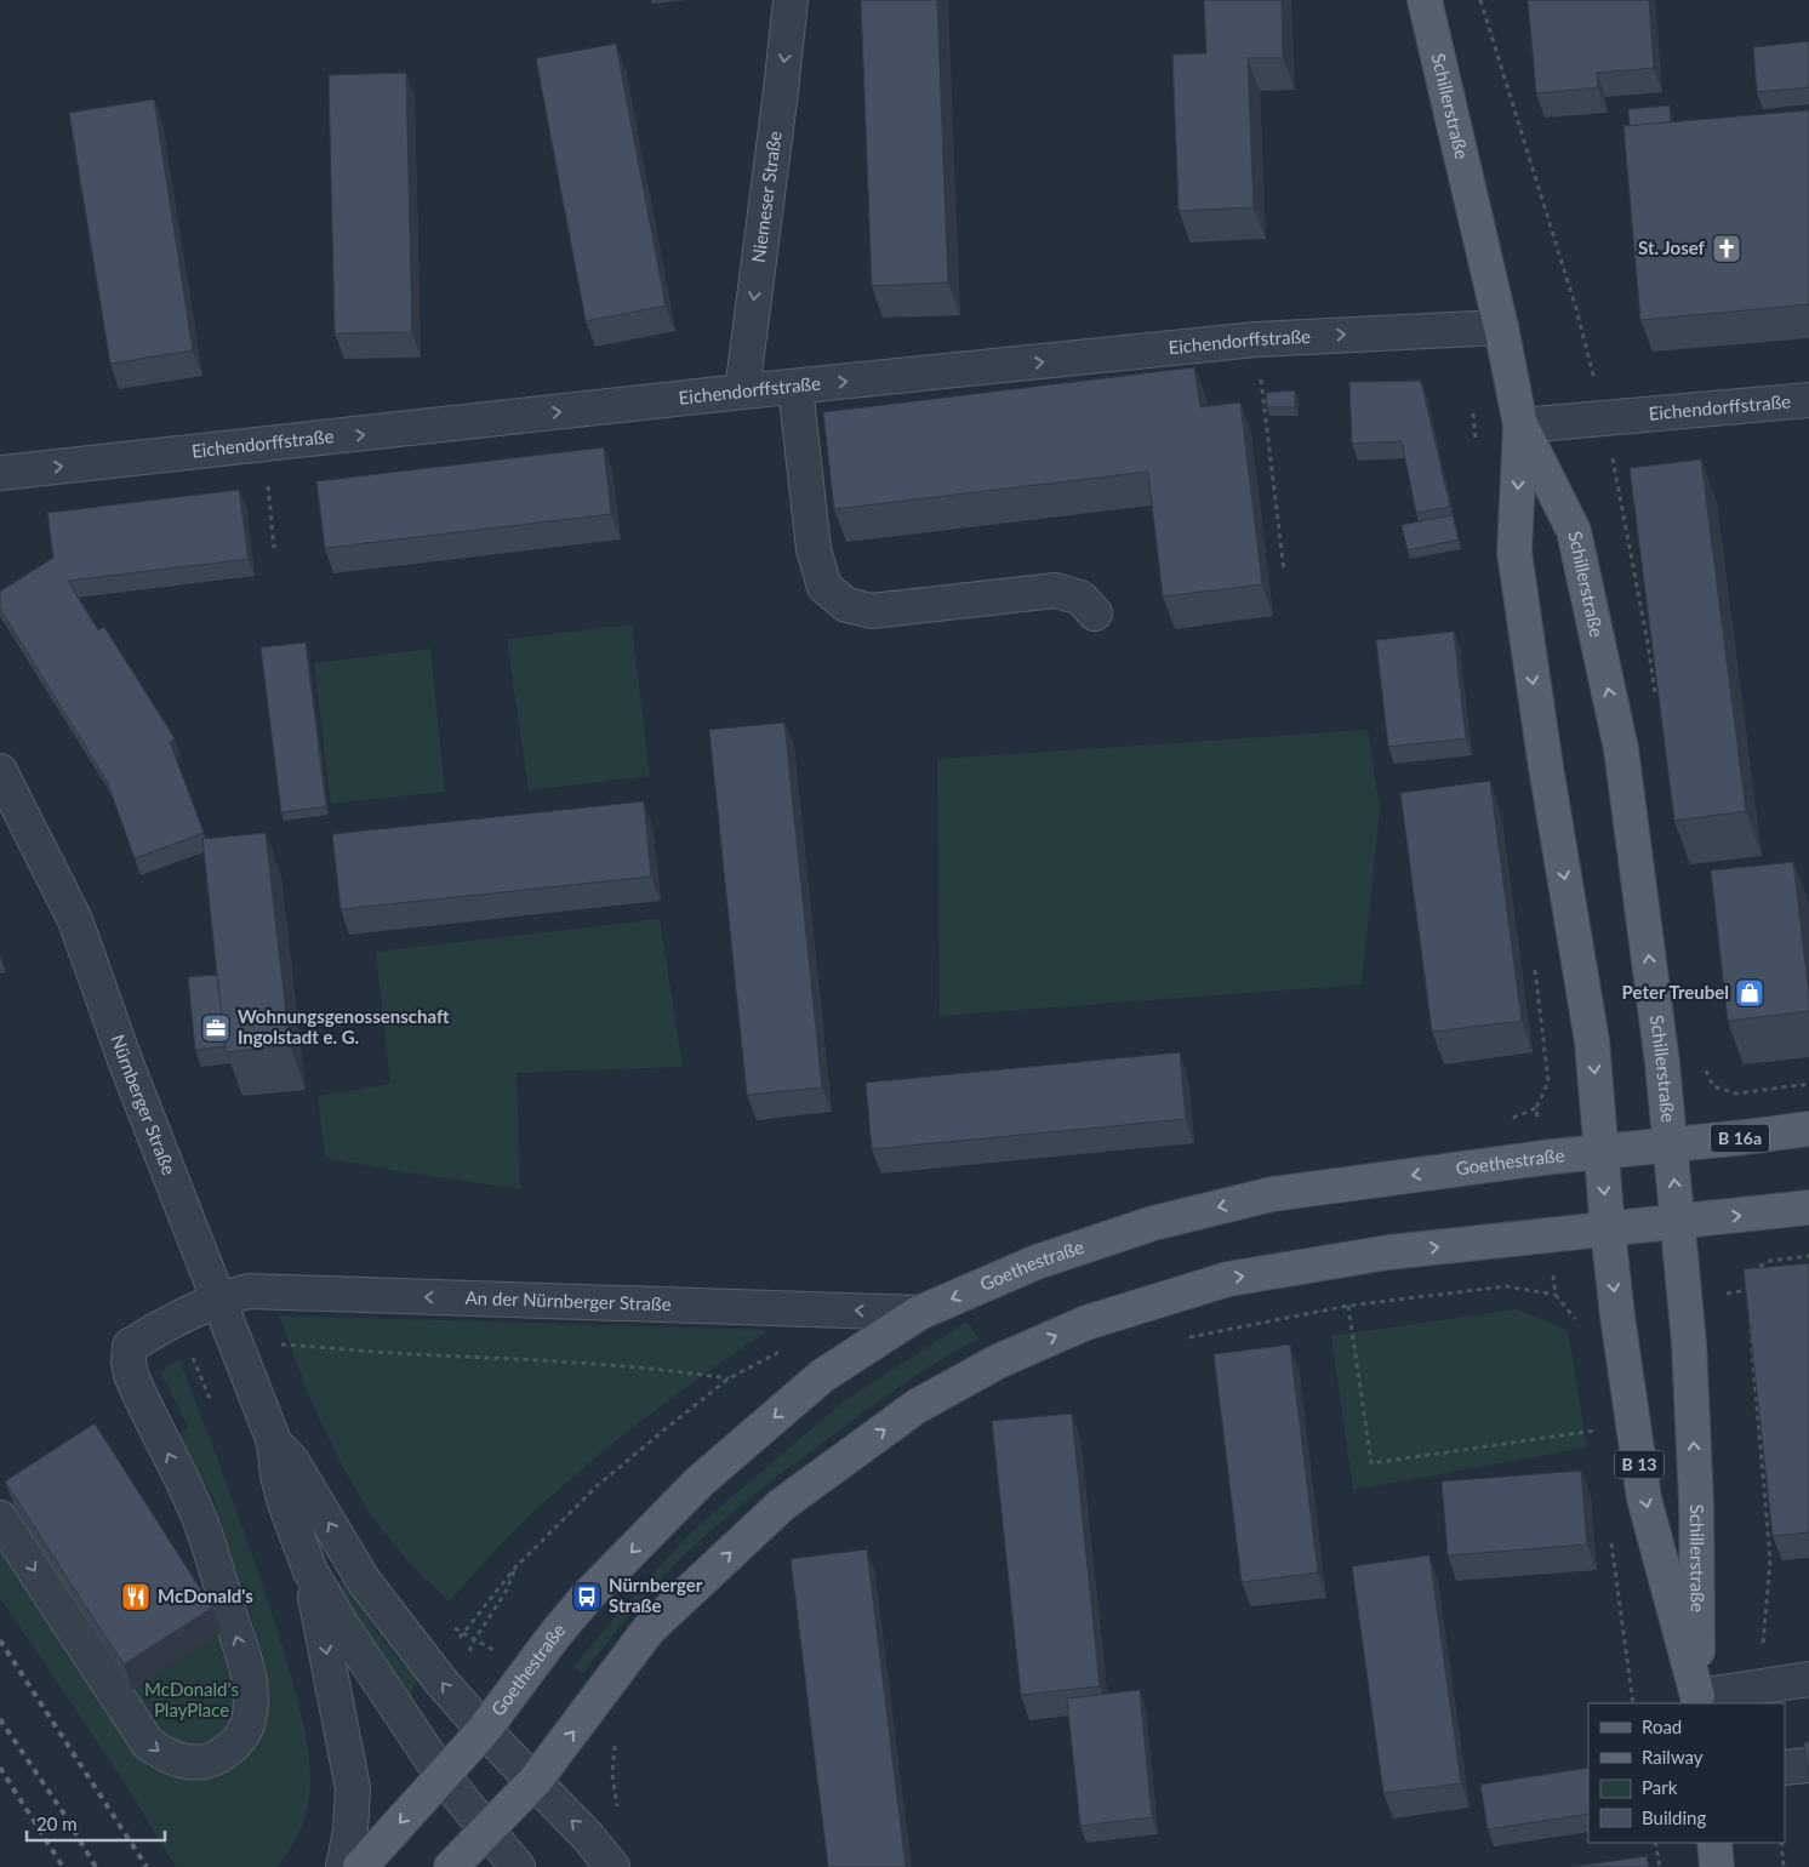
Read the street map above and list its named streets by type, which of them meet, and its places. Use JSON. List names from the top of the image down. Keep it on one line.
{"streets":{"main road":["Schillerstraße","B 16a","Goethestraße","B 13"],"street":["Niemeser Straße","Eichendorffstraße","Nürnberger Straße","An der Nürnberger Straße"]},"crossings":[["Schillerstraße","Eichendorffstraße"],["Schillerstraße","Goethestraße"],["Niemeser Straße","Eichendorffstraße"],["Nürnberger Straße","Goethestraße"],["Nürnberger Straße","An der Nürnberger Straße"],["Goethestraße","An der Nürnberger Straße"]],"one_way":["Niemeser Straße","Eichendorffstraße"],"parks":["McDonald's PlayPlace"],"places":{"church":["St. Josef"],"shop":["Peter Treubel"],"office":["Wohnungsgenossenschaft Ingolstadt e. G."],"restaurant":["McDonald's"],"bus stop":["Nürnberger Straße"]},"legend":["Road","Railway","Park","Building"],"scale_bar":"20 m"}
